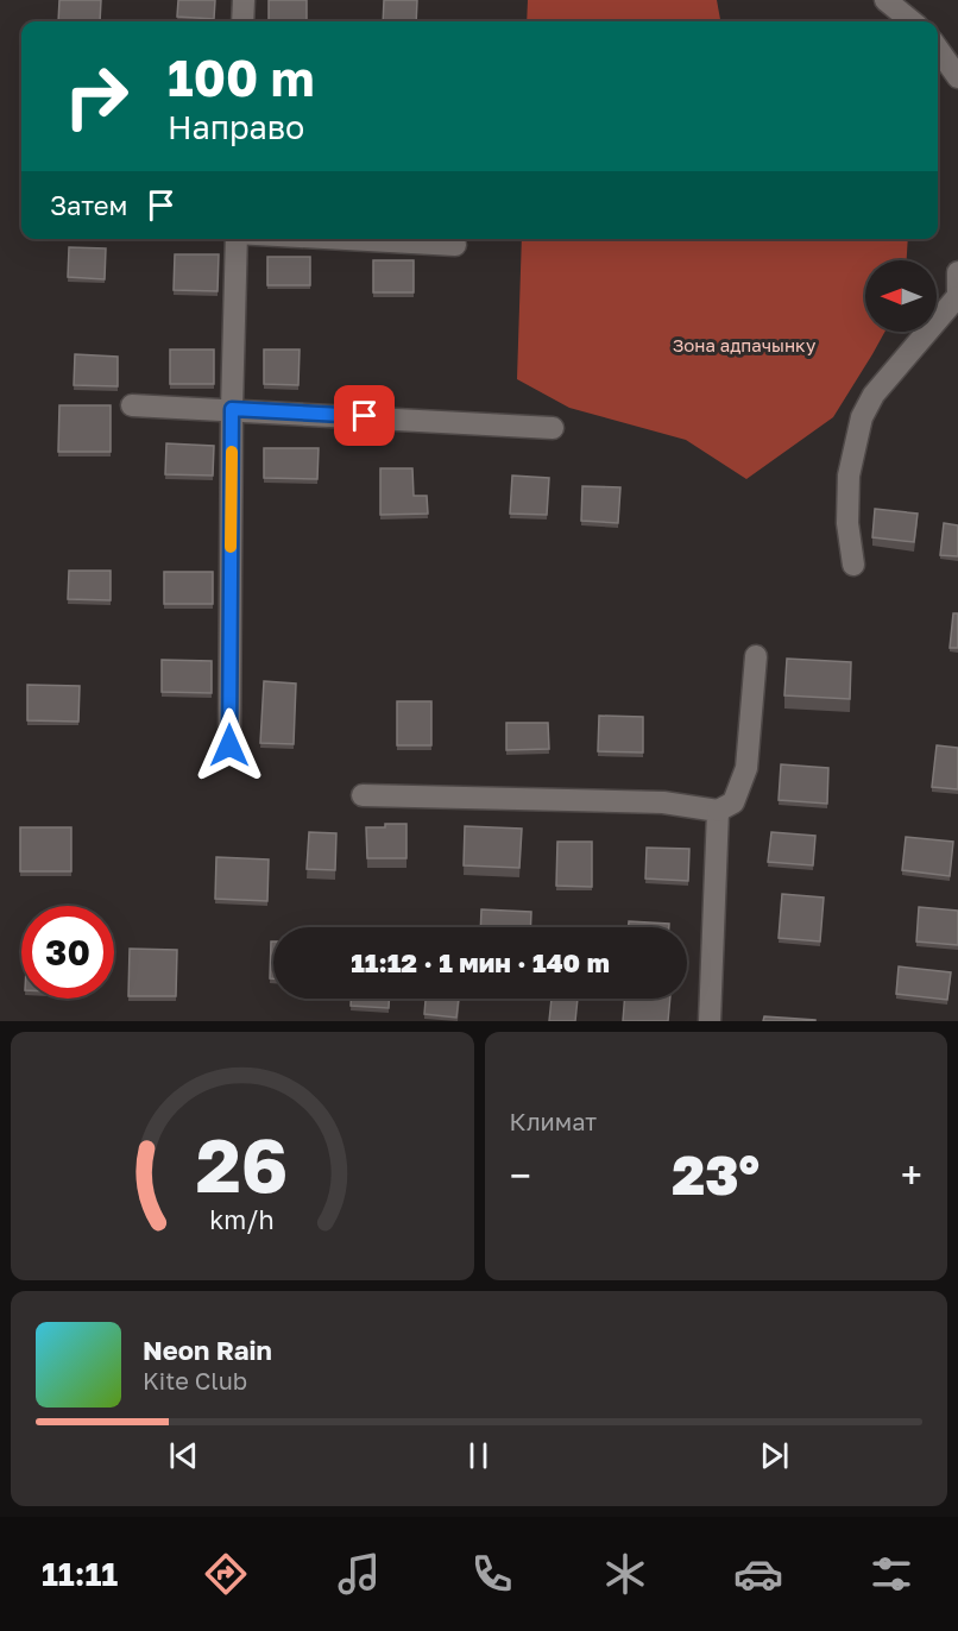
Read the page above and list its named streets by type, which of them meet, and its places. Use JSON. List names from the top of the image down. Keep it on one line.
{"parks":["Зона адпачынку"],"north":"left","page":{"turn":["100 m","Направо"],"then":"Затем","limit":"30","trip":"11:12 · 1 мин · 140 m","tile":"Климат","heat":["−","23°","+"],"song":["Neon Rain","Kite Club"],"tabs":"11:11","gauge":["26","km/h"]}}
